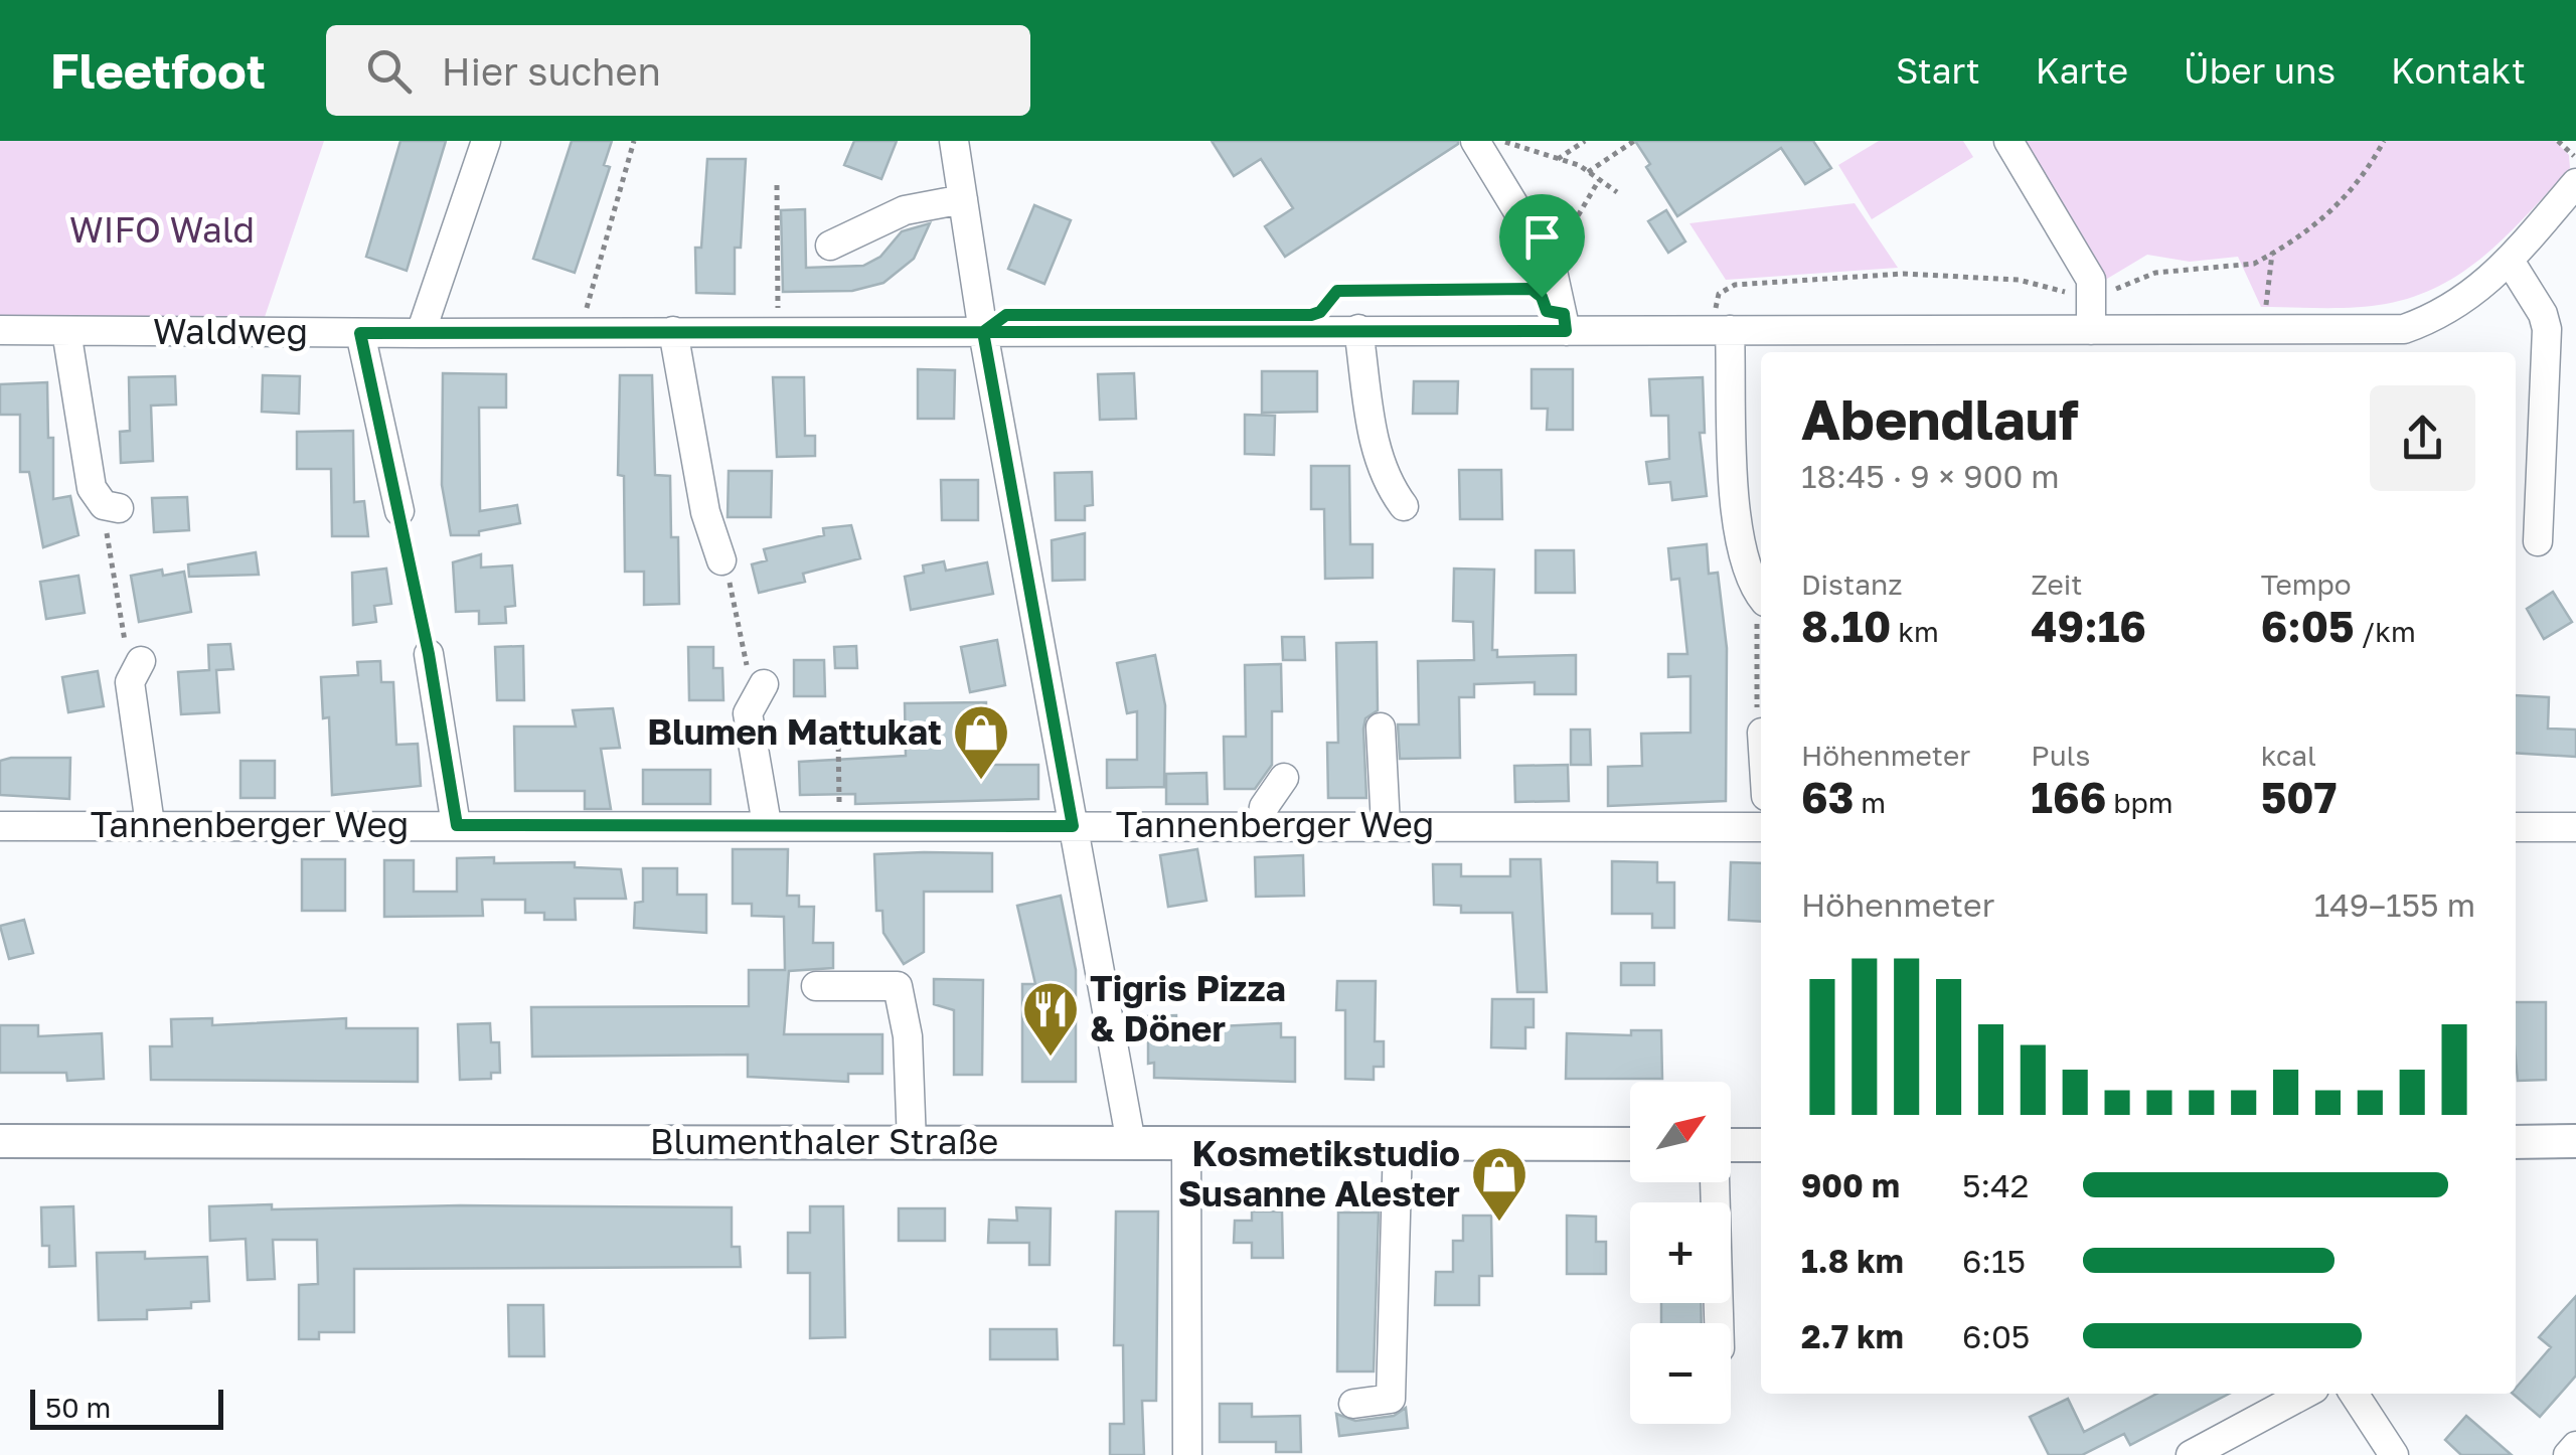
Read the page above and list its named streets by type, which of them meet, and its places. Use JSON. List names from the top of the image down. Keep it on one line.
{"streets":{"main road":["Blumenthaler Straße"],"street":["Waldweg","Tannenberger Weg"]},"parks":["WIFO Wald"],"places":{"shop":["Blumen Mattukat","Kosmetikstudio Susanne Alester"],"restaurant":["Tigris Pizza & Döner"]},"scale_bar":"50 m","north":"top right","page":{"header":"Fleetfoot","search":"Hier suchen","nav":["Start","Karte","Über uns","Kontakt"],"heading":["Abendlauf","18:45 · 9 × 900 m"],"stats":[["Distanz","8.10 km"],["Zeit","49:16"],["Tempo","6:05 /km"],["Höhenmeter","63 m"],["Puls","166 bpm"],["kcal","507"]],"chart":["Höhenmeter","149–155 m"],"map_buttons":["+","−"],"list":[{"name":"900 m","note":"5:42"},{"name":"1.8 km","note":"6:15"},{"name":"2.7 km","note":"6:05"}],"scale":"50 m"}}
